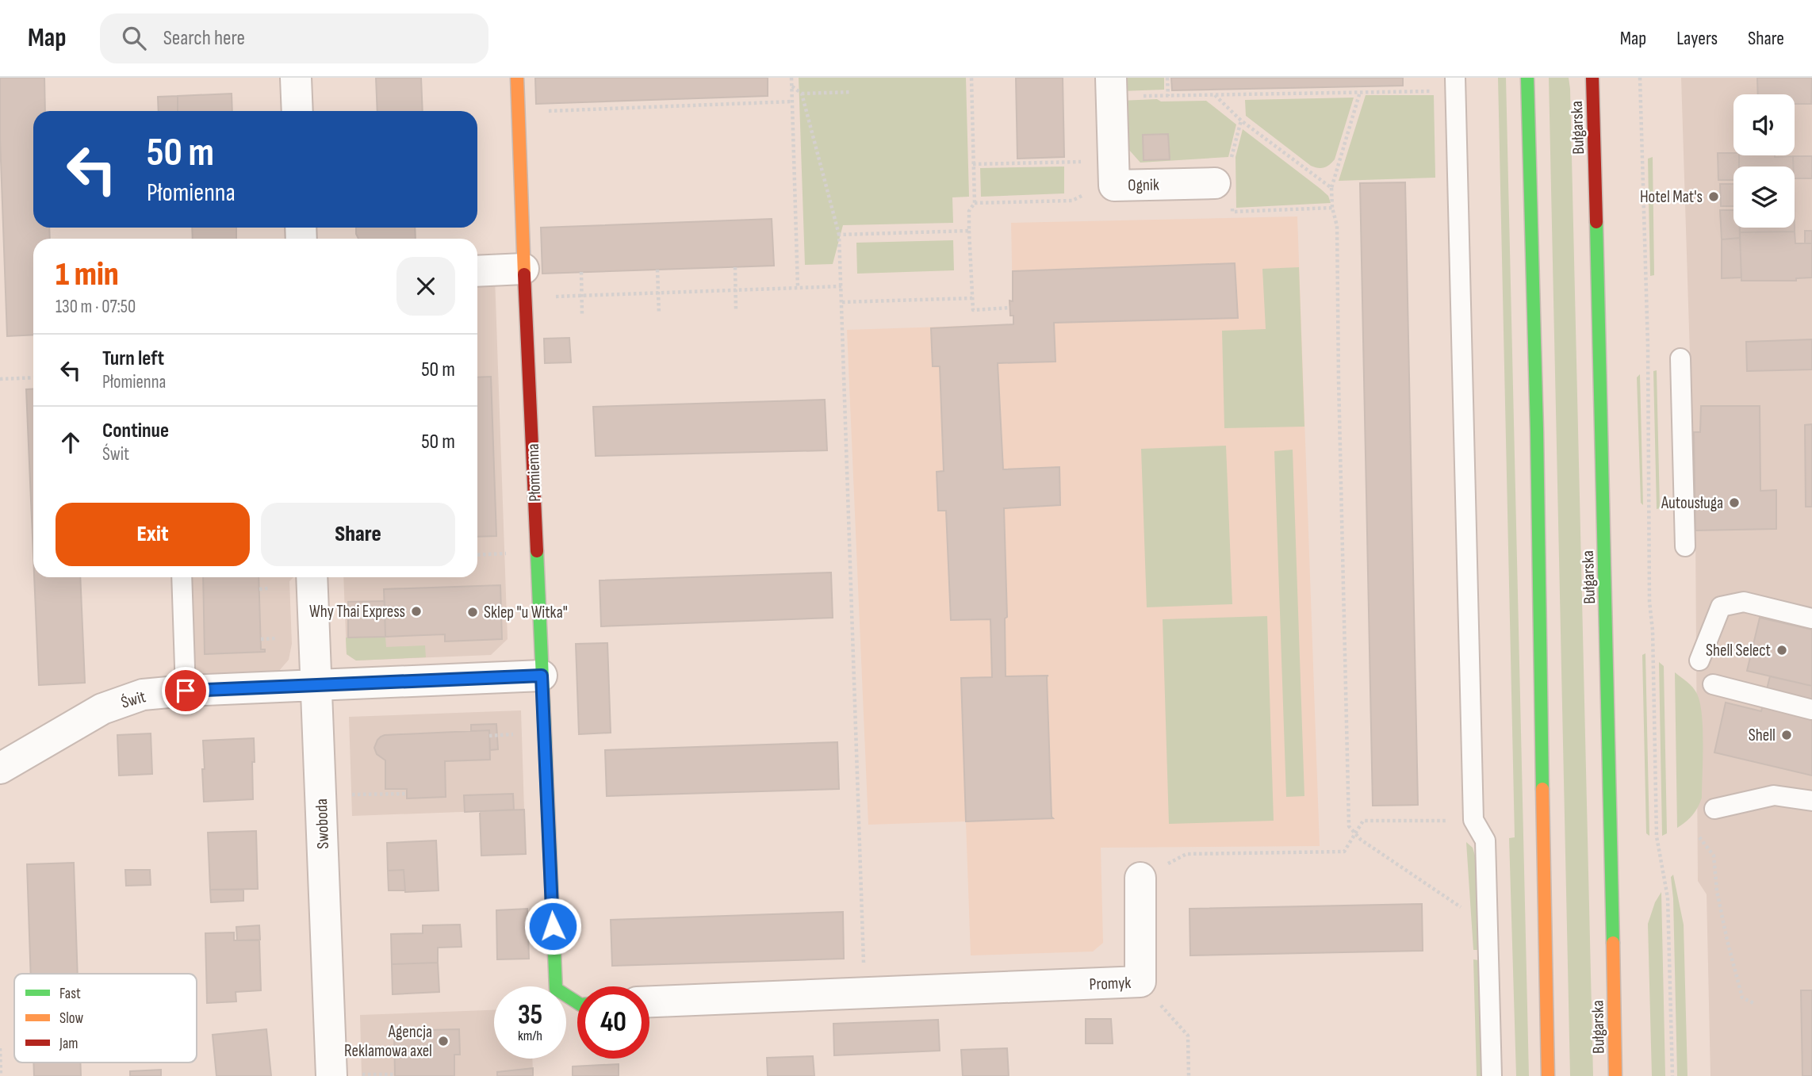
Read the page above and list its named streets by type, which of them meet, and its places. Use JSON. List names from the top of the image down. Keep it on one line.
{"streets":{"street":["Bułgarska","Ognik","Płomienna","Świt","Swoboda","Promyk"]},"crossings":[["Świt","Swoboda"]],"places":["Hotel Mat's","Autousługa","Why Thai Express","Sklep \"u Witka\"","Shell Select","Shell","Agencja Reklamowa axel"],"legend":["Fast","Slow","Jam"],"page":{"header":"Map","search":"Search here","nav":["Map","Layers","Share"],"turn":["50 m","Płomienna"],"heading":["1 min","130 m · 07:50"],"list":[{"name":"Turn left","note":"Płomienna","value":"50 m"},{"name":"Continue","note":"Świt","value":"50 m"}],"buttons":["Exit","Share"],"speed":"35 km/h","limit":"40"}}
